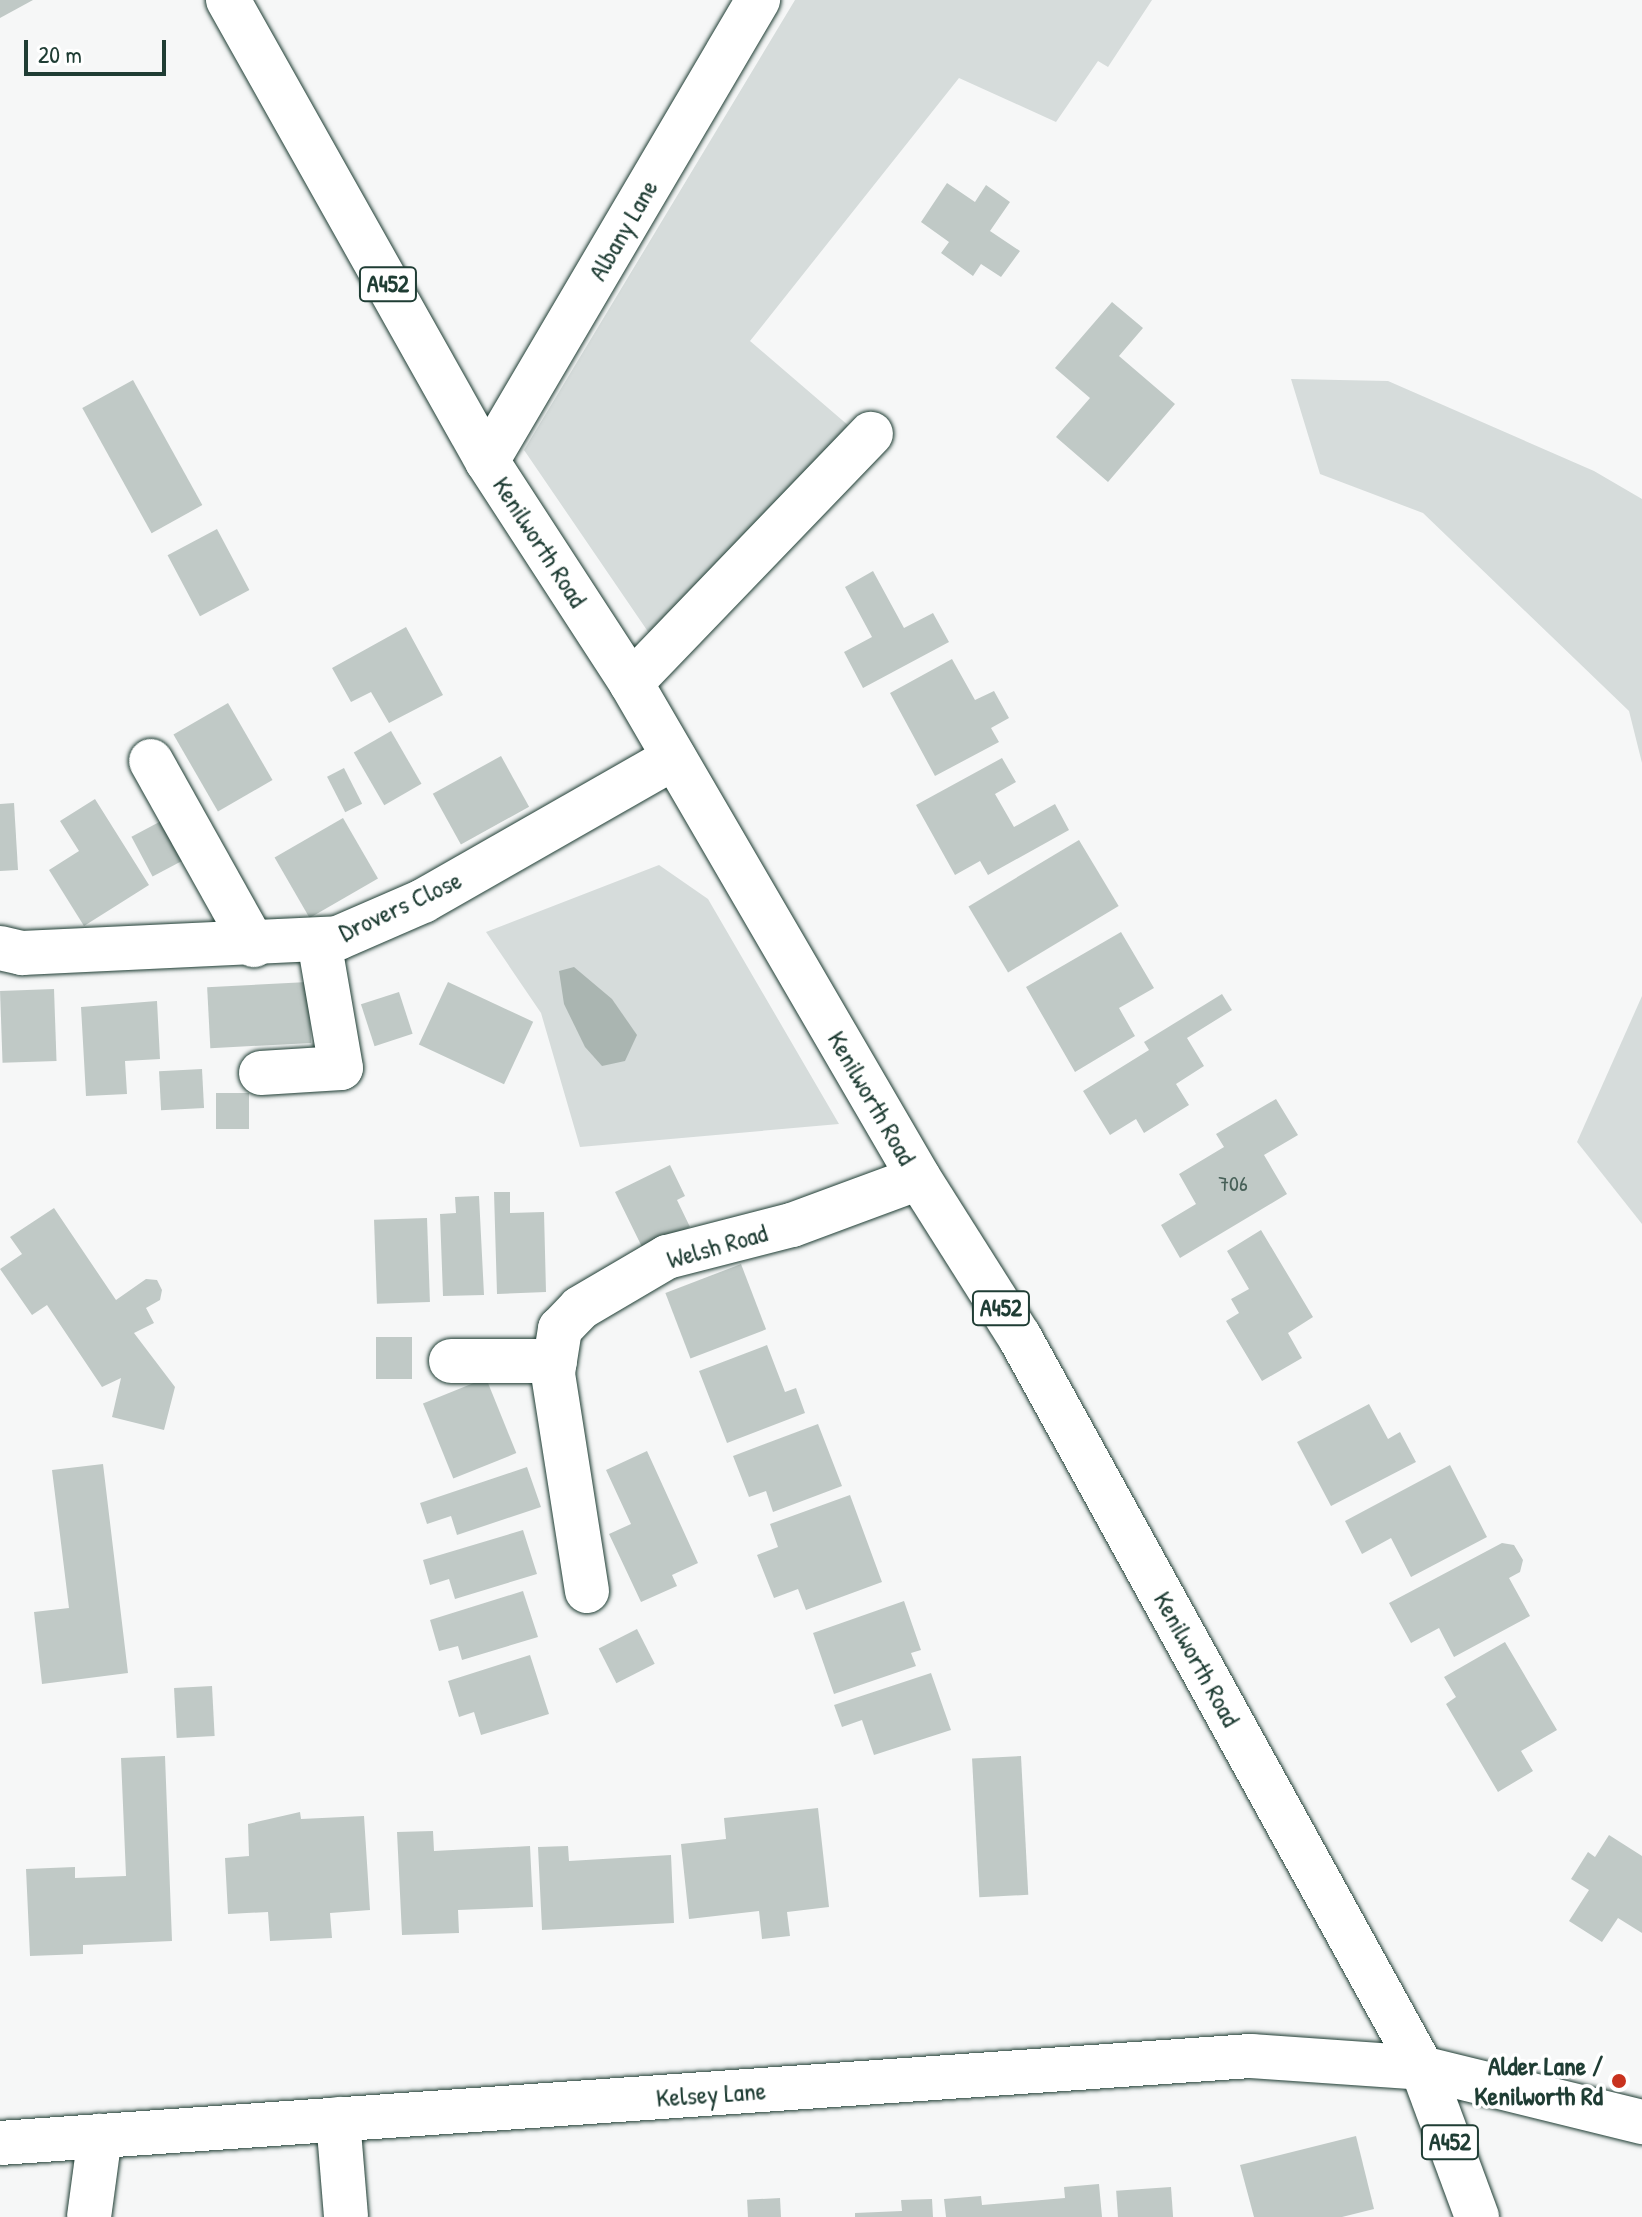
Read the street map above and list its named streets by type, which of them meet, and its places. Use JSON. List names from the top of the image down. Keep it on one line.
{"streets":{"main road":["Albany Lane","A452","Kenilworth Road","Drovers Close","Welsh Road","Kelsey Lane"]},"crossings":[["Albany Lane","Kenilworth Road"],["Kenilworth Road","Drovers Close"],["Kenilworth Road","Welsh Road"],["Kenilworth Road","Kelsey Lane"]],"places":["Alder Lane / Kenilworth Rd"],"house_numbers":["706"],"scale_bar":"20 m"}
